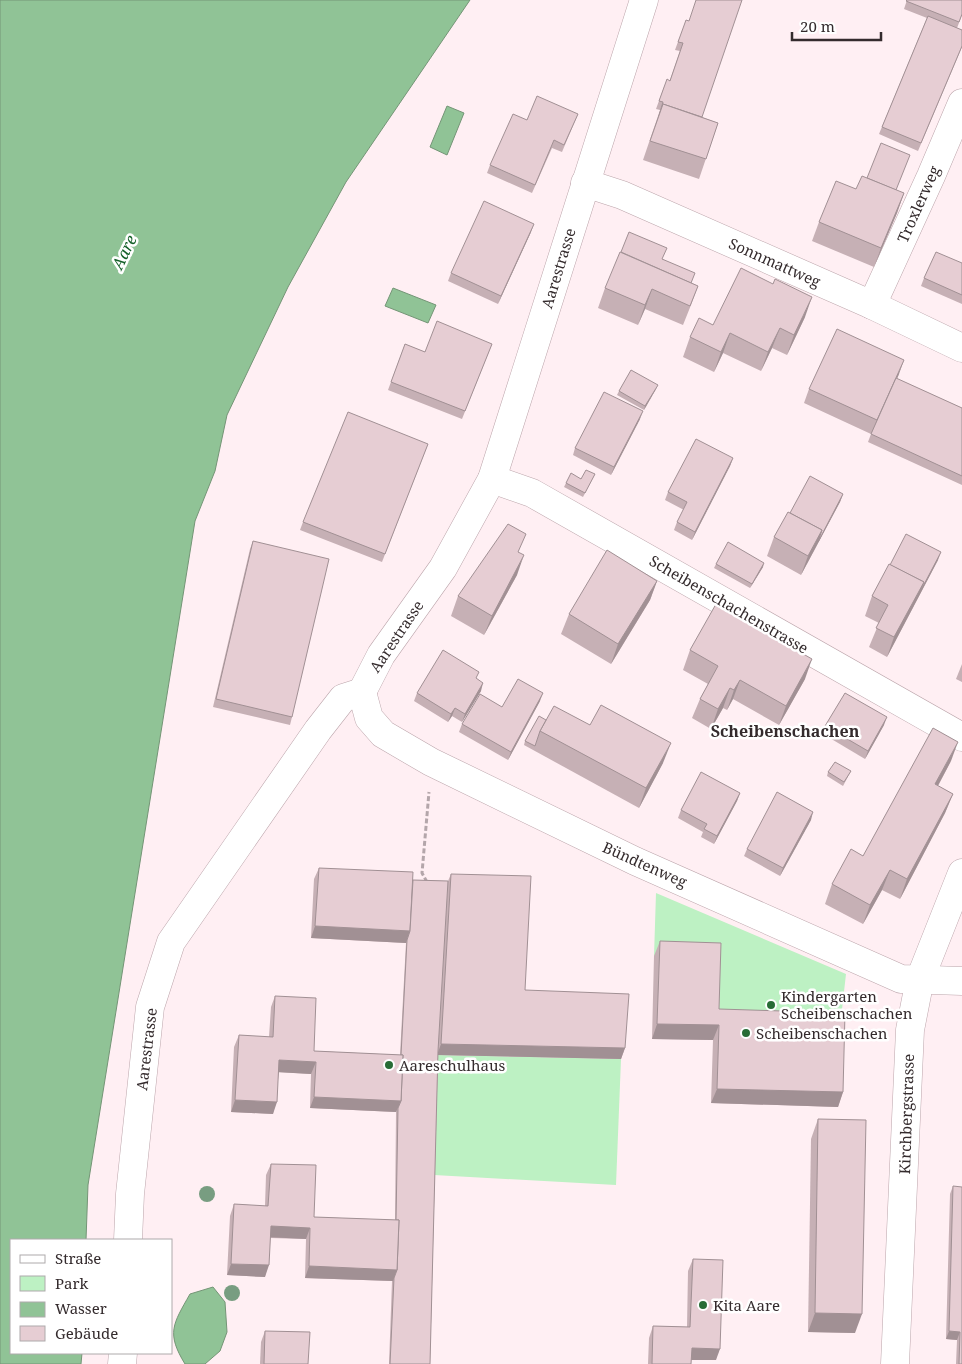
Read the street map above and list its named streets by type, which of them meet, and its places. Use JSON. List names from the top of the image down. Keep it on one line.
{"streets":{"street":["Troxlerweg","Sonnmattweg","Aarestrasse","Scheibenschachenstrasse","Bündtenweg","Kirchbergstrasse"]},"crossings":[["Troxlerweg","Sonnmattweg"],["Sonnmattweg","Aarestrasse"],["Aarestrasse","Scheibenschachenstrasse"],["Aarestrasse","Bündtenweg"],["Bündtenweg","Kirchbergstrasse"]],"districts":["Scheibenschachen"],"water":["Aare"],"places":["Kindergarten Scheibenschachen","Scheibenschachen","Aareschulhaus","Kita Aare"],"legend":["Straße","Park","Wasser","Gebäude"],"scale_bar":"20 m"}
